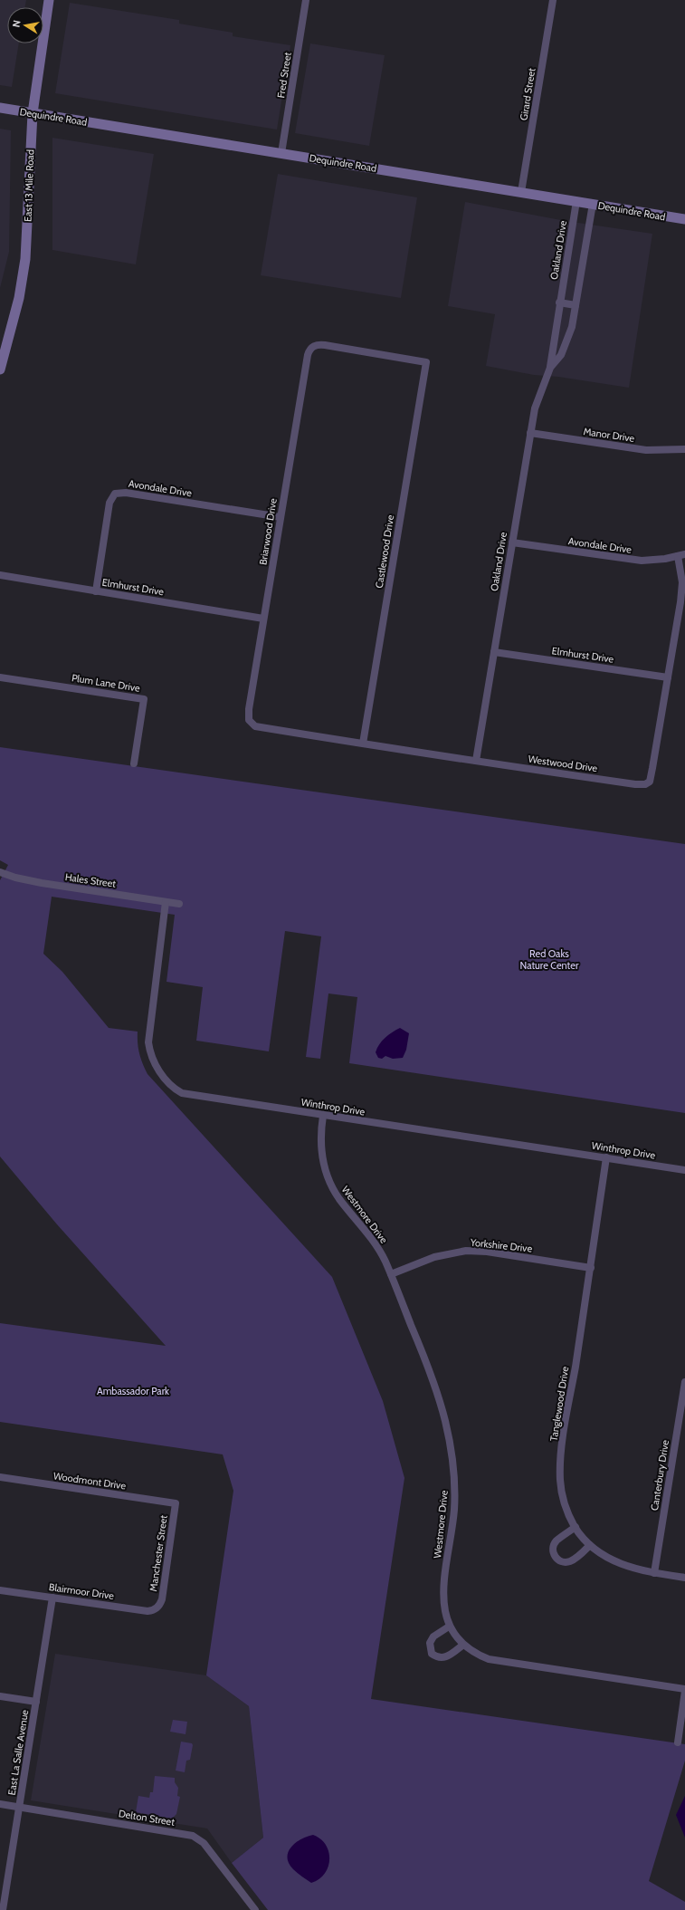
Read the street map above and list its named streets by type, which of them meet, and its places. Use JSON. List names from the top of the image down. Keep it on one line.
{"streets":{"main road":["Dequindre Road","East 13 Mile Road"],"street":["Fred Street","Girard Street","Oakland Drive","Manor Drive","Avondale Drive","Briarwood Drive","Castlewood Drive","Elmhurst Drive","Plum Lane Drive","Westwood Drive","Hales Street","Winthrop Drive","Westmore Drive","Yorkshire Drive","Tanglewood Drive","Canterbury Drive","Woodmont Drive","Manchester Street","Blairmoor Drive","East La Salle Avenue","Delton Street"]},"crossings":[["Fred Street","Dequindre Road"],["Girard Street","Dequindre Road"],["Dequindre Road","East 13 Mile Road"],["Dequindre Road","Oakland Drive"],["Oakland Drive","Manor Drive"],["Oakland Drive","Avondale Drive"],["Oakland Drive","Elmhurst Drive"],["Oakland Drive","Westwood Drive"],["Avondale Drive","Briarwood Drive"],["Avondale Drive","Elmhurst Drive"],["Avondale Drive","Westwood Drive"],["Briarwood Drive","Castlewood Drive"],["Briarwood Drive","Elmhurst Drive"],["Briarwood Drive","Westwood Drive"],["Castlewood Drive","Westwood Drive"],["Elmhurst Drive","Westwood Drive"],["Hales Street","Winthrop Drive"],["Winthrop Drive","Westmore Drive"],["Winthrop Drive","Tanglewood Drive"],["Westmore Drive","Yorkshire Drive"],["Yorkshire Drive","Tanglewood Drive"],["Tanglewood Drive","Canterbury Drive"],["Woodmont Drive","Manchester Street"],["Manchester Street","Blairmoor Drive"],["Blairmoor Drive","East La Salle Avenue"],["East La Salle Avenue","Delton Street"]],"parks":["Red Oaks Nature Center","Ambassador Park"],"north":"left"}
